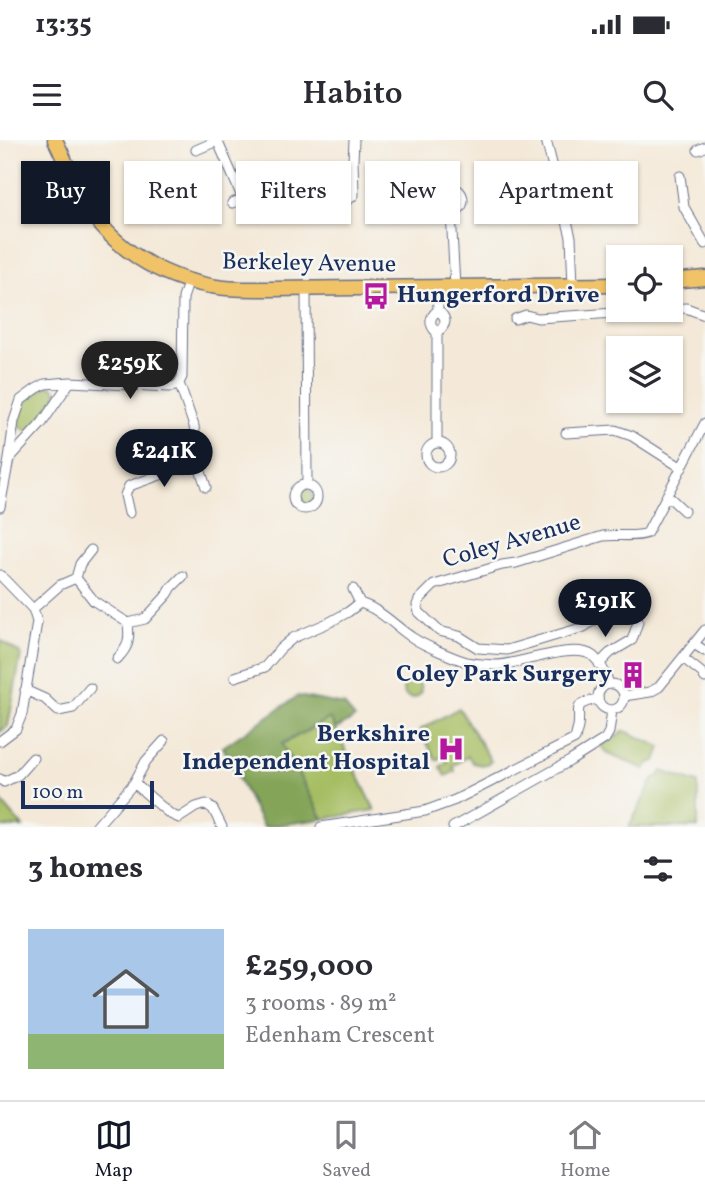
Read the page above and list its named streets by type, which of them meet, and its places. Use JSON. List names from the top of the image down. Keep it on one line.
{"streets":{"main road":["Berkeley Avenue"],"street":["Coley Avenue"]},"places":{"bus stop":["Hungerford Drive"],"building":["Coley Park Surgery"],"hospital":["Berkshire Independent Hospital"]},"scale_bar":"100 m","page":{"status":"13:35","header":"Habito","chip":["Buy","Rent","Filters","New","Apartment"],"price":["£259K","£241K","£191K"],"scale":"100 m","heading":"3 homes","list":[{"name":"£259,000","note":"3 rooms · 89 m² · Edenham Crescent"}],"tabs":["Map","Saved","Home"]}}
